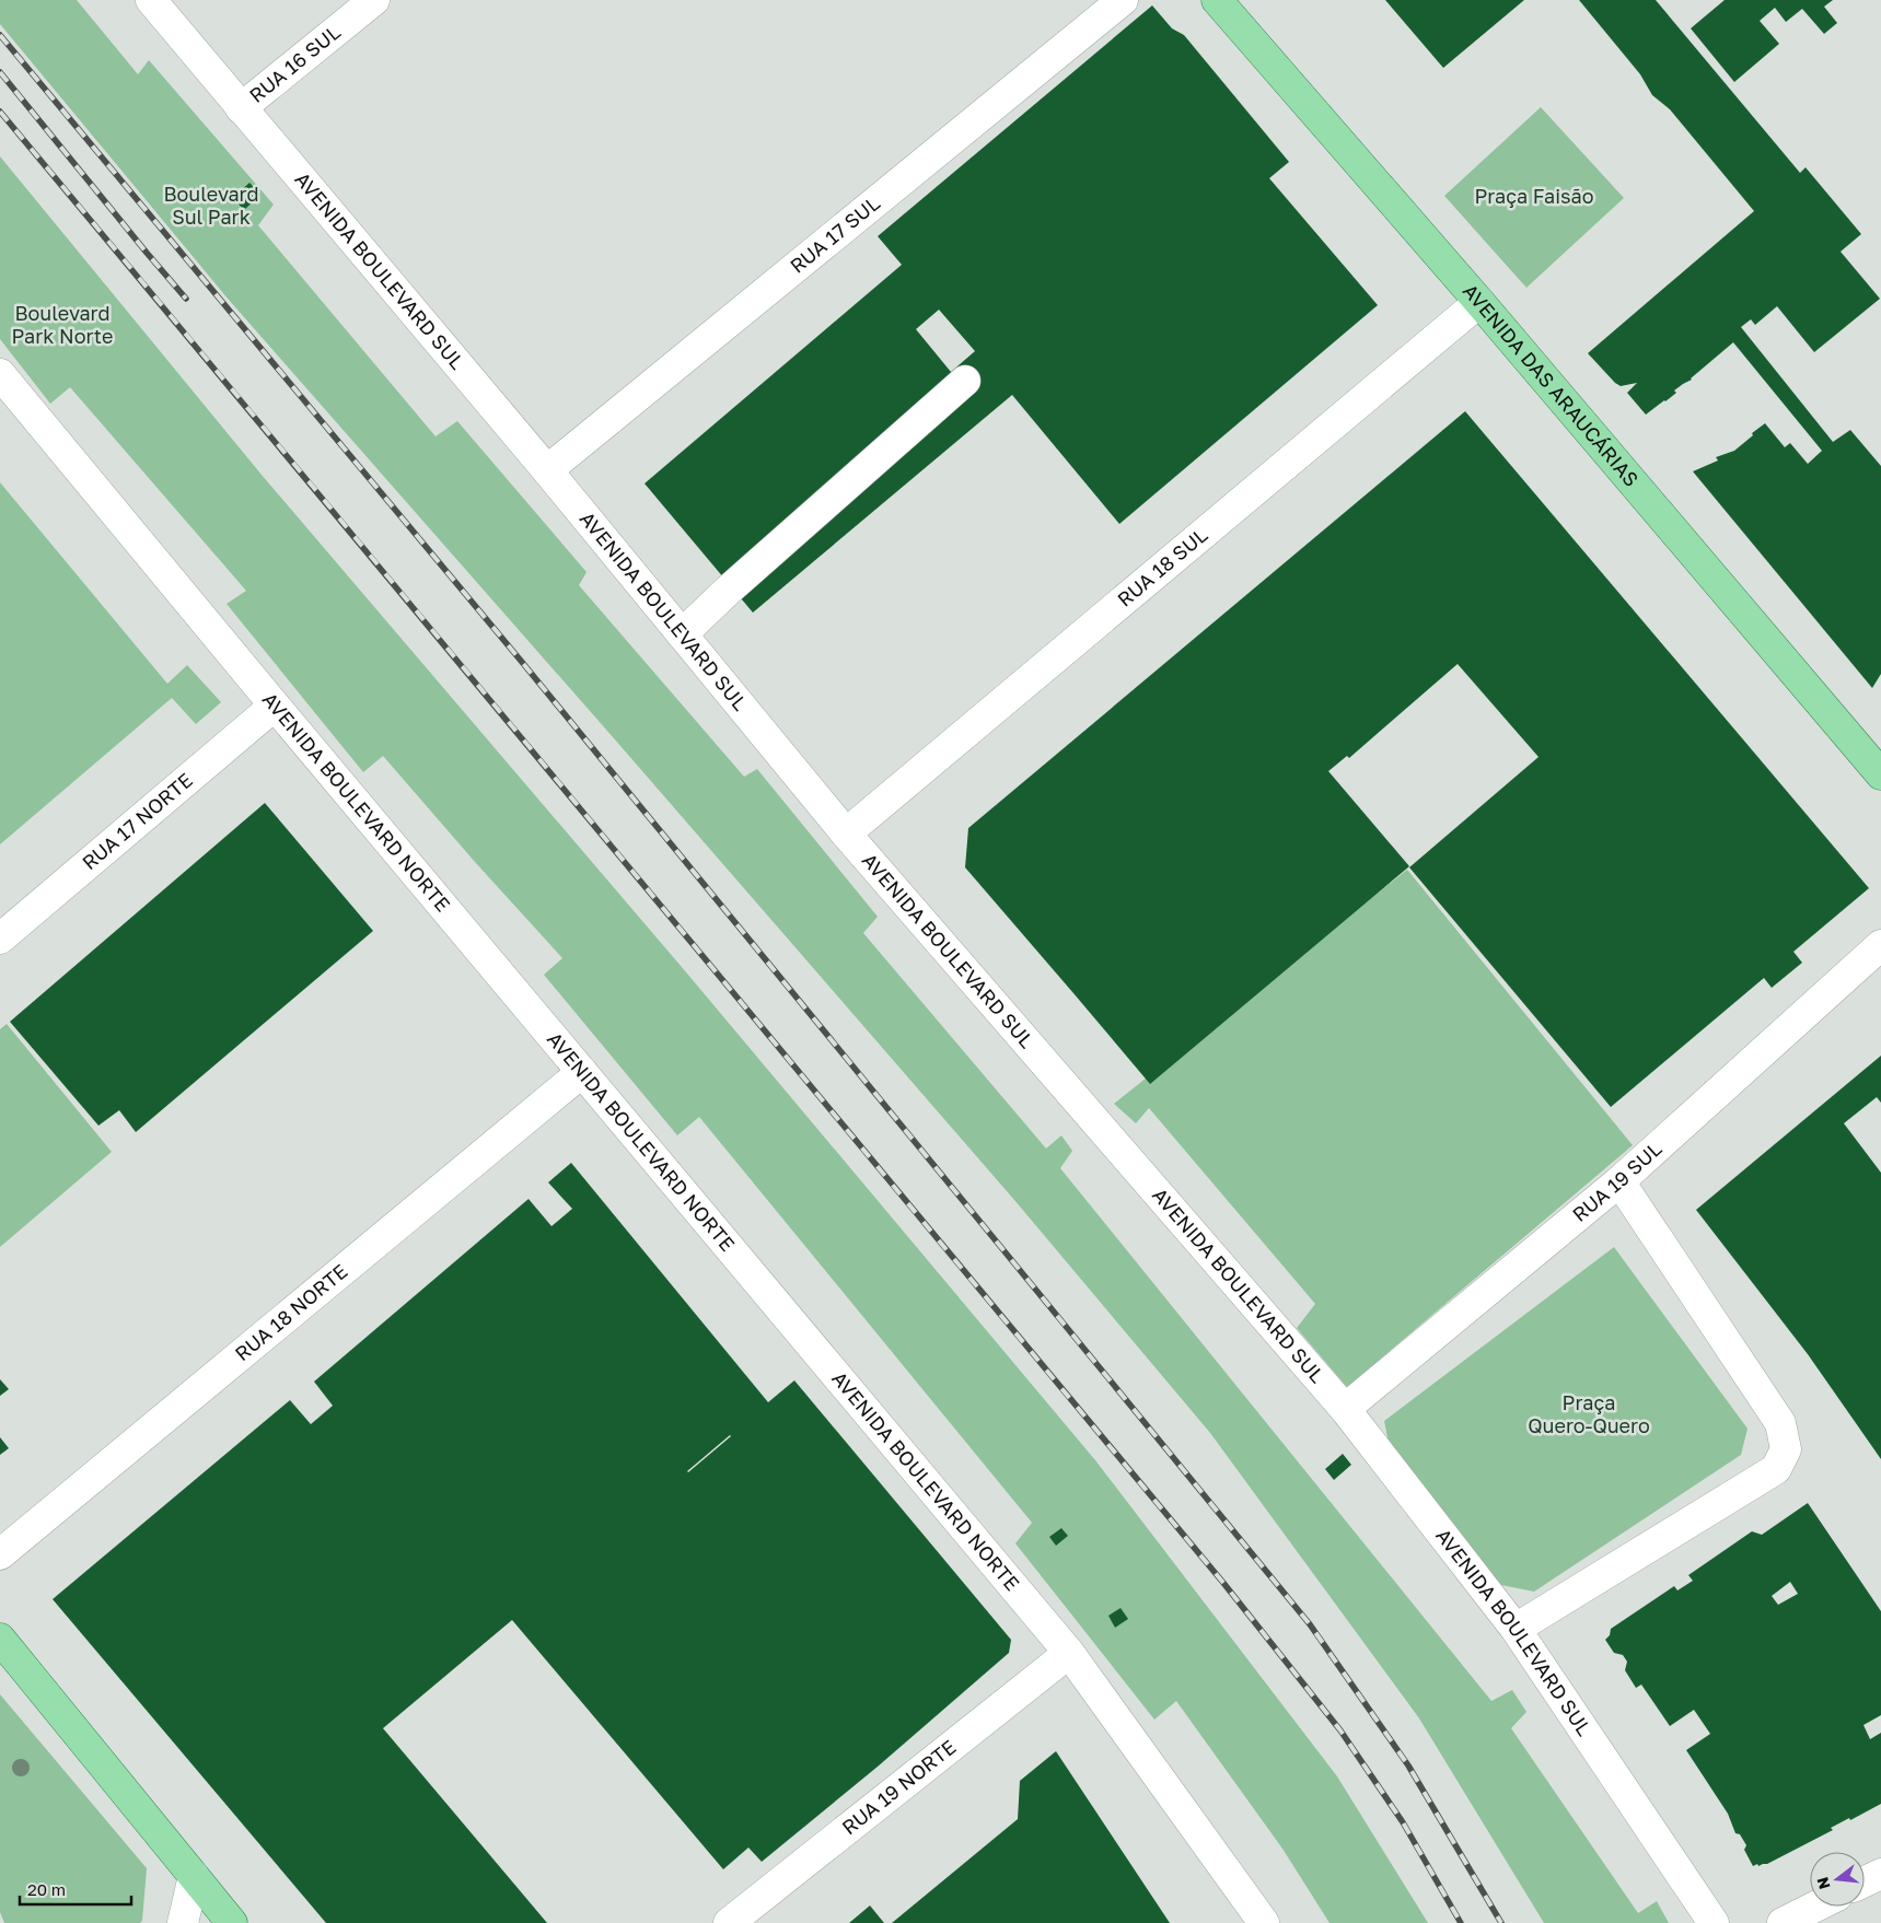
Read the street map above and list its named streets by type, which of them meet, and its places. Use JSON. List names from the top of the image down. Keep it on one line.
{"streets":{"main road":["AVENIDA DAS ARAUCÁRIAS"],"street":["RUA 16 SUL","RUA 17 SUL","AVENIDA BOULEVARD SUL","RUA 18 SUL","AVENIDA BOULEVARD NORTE","RUA 17 NORTE","RUA 19 SUL","RUA 18 NORTE","RUA 19 NORTE"]},"crossings":[["RUA 16 SUL","AVENIDA BOULEVARD SUL"],["RUA 17 SUL","AVENIDA BOULEVARD SUL"],["AVENIDA BOULEVARD SUL","RUA 18 SUL"],["AVENIDA BOULEVARD SUL","RUA 19 SUL"],["AVENIDA DAS ARAUCÁRIAS","RUA 18 SUL"],["AVENIDA BOULEVARD NORTE","RUA 17 NORTE"],["AVENIDA BOULEVARD NORTE","RUA 18 NORTE"],["AVENIDA BOULEVARD NORTE","RUA 19 NORTE"]],"parks":["Boulevard Sul Park","Praça Faisão","Boulevard Park Norte","Praça Quero-Quero"],"scale_bar":"20 m","north":"left"}
